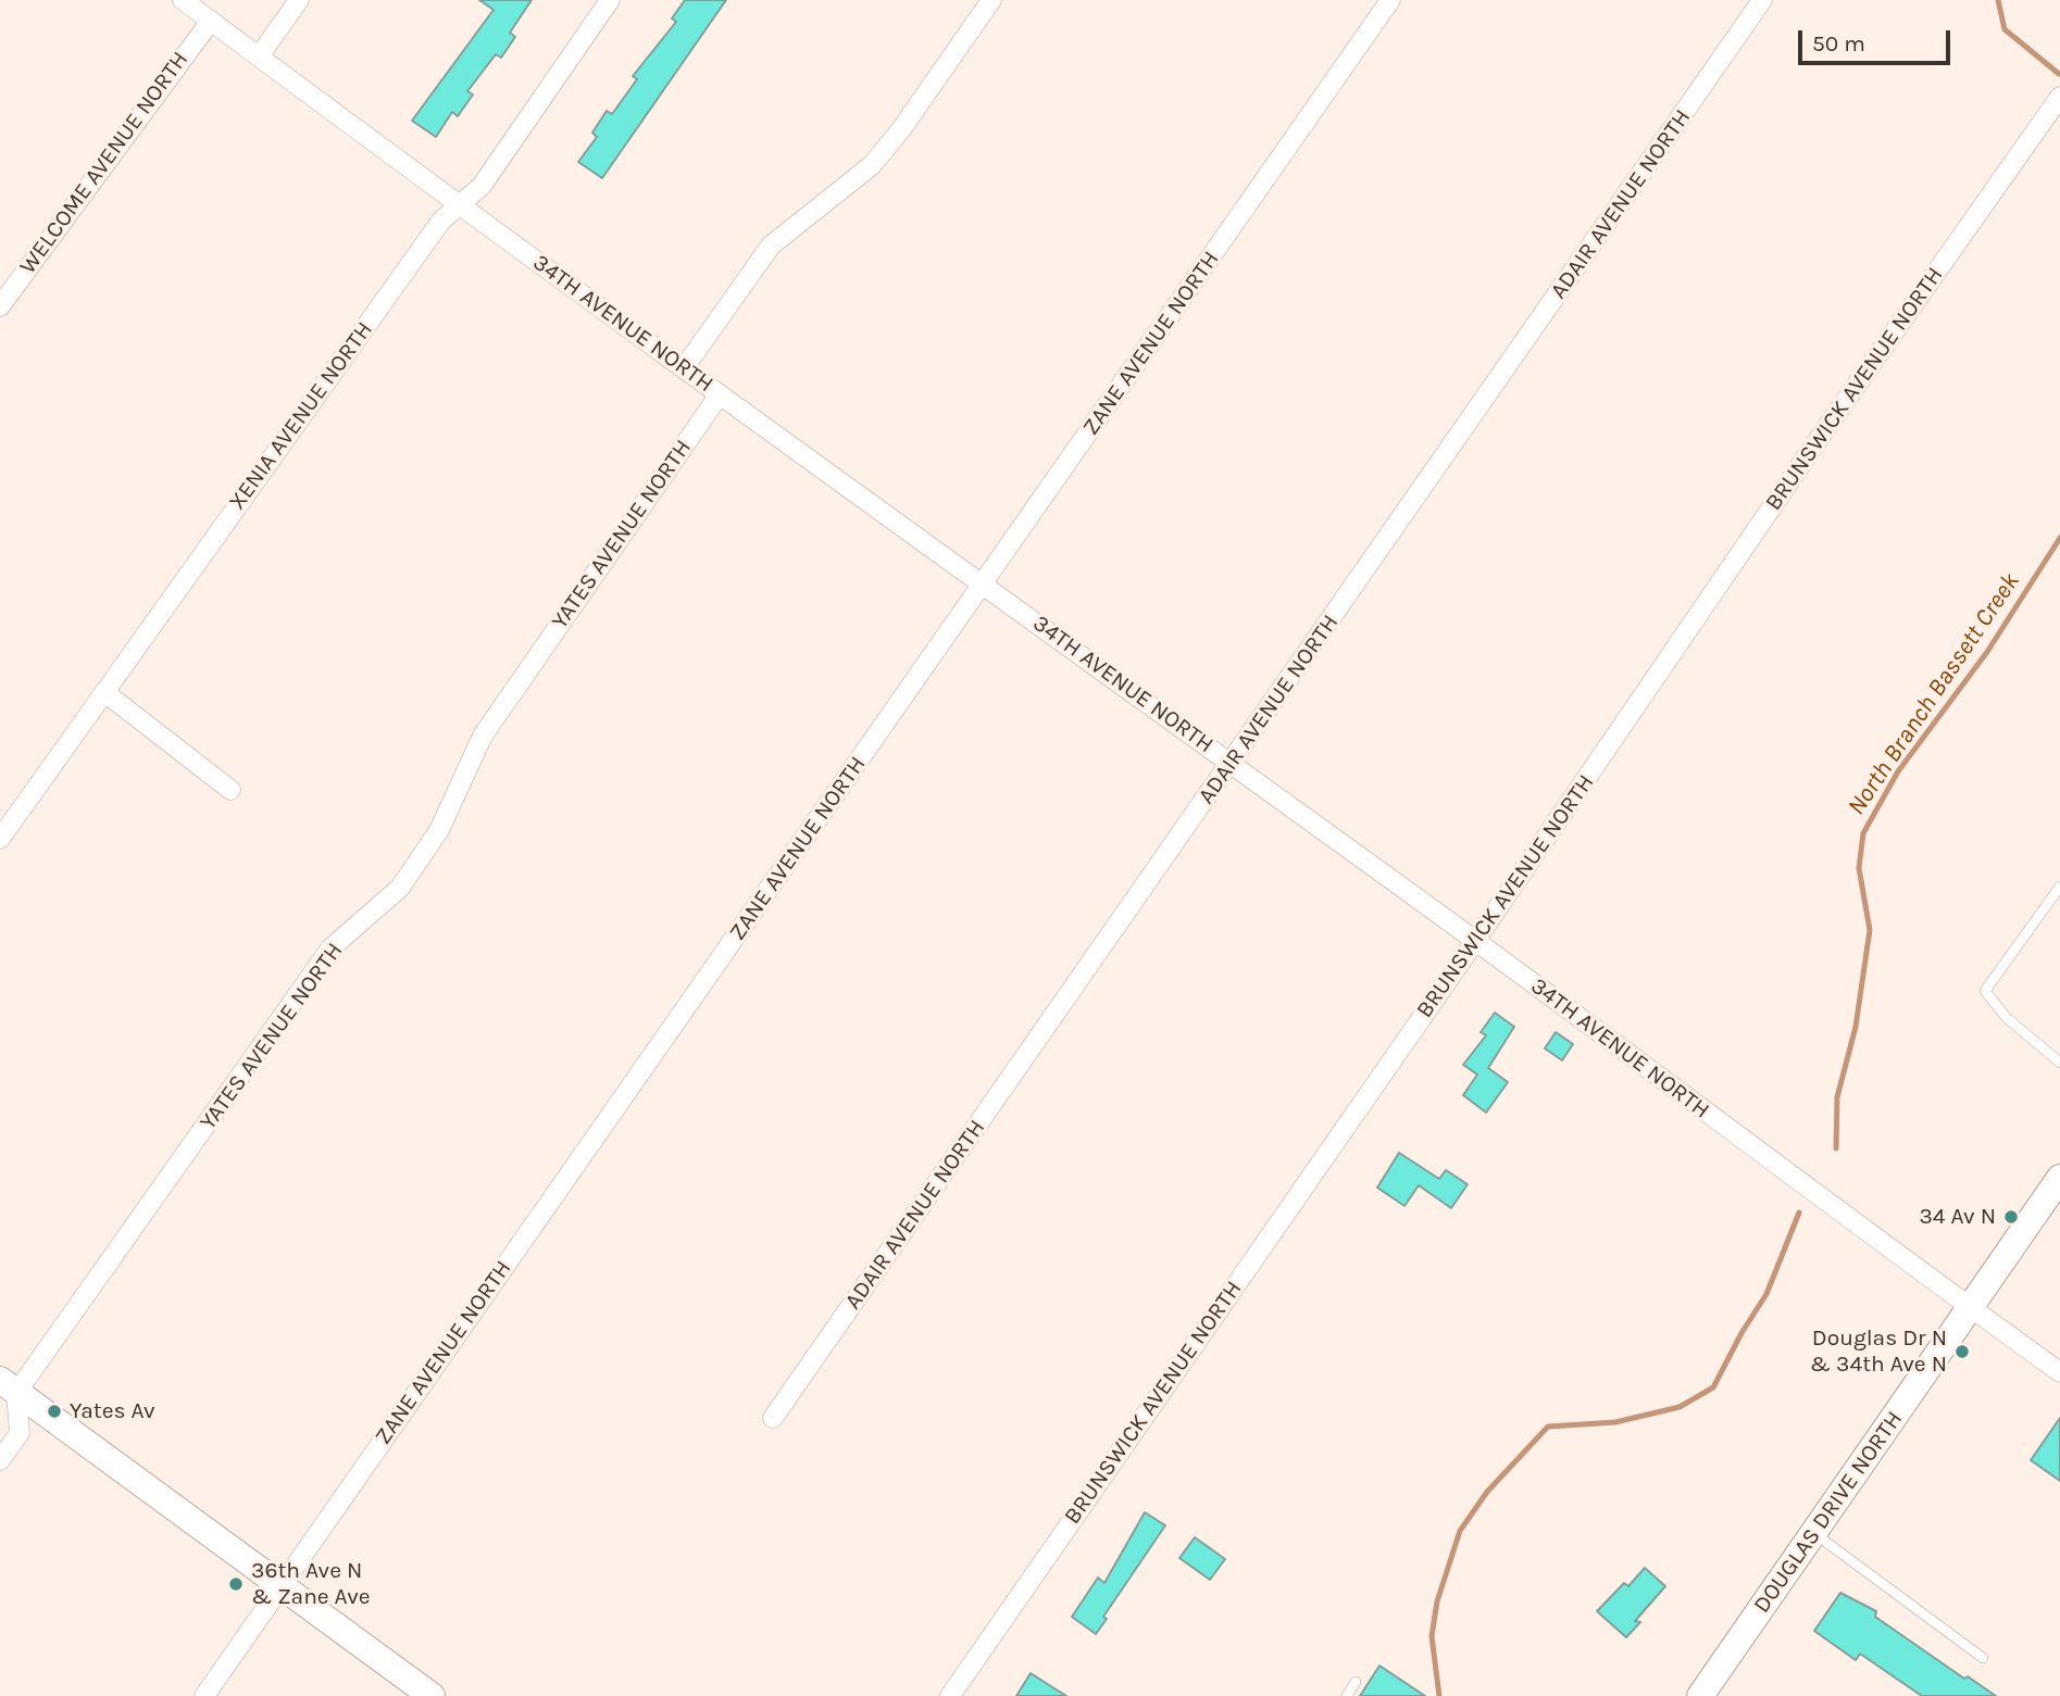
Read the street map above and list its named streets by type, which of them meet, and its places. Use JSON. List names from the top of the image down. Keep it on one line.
{"streets":{"street":["WELCOME AVENUE NORTH","ADAIR AVENUE NORTH","34TH AVENUE NORTH","ZANE AVENUE NORTH","BRUNSWICK AVENUE NORTH","XENIA AVENUE NORTH","YATES AVENUE NORTH","DOUGLAS DRIVE NORTH"]},"crossings":[["WELCOME AVENUE NORTH","34TH AVENUE NORTH"],["ADAIR AVENUE NORTH","34TH AVENUE NORTH"],["34TH AVENUE NORTH","ZANE AVENUE NORTH"],["34TH AVENUE NORTH","BRUNSWICK AVENUE NORTH"],["34TH AVENUE NORTH","XENIA AVENUE NORTH"],["34TH AVENUE NORTH","YATES AVENUE NORTH"],["34TH AVENUE NORTH","DOUGLAS DRIVE NORTH"]],"water":["North Branch Bassett Creek"],"places":["34 Av N","Douglas Dr N & 34th Ave N","Yates Av","36th Ave N & Zane Ave"],"scale_bar":"50 m"}
